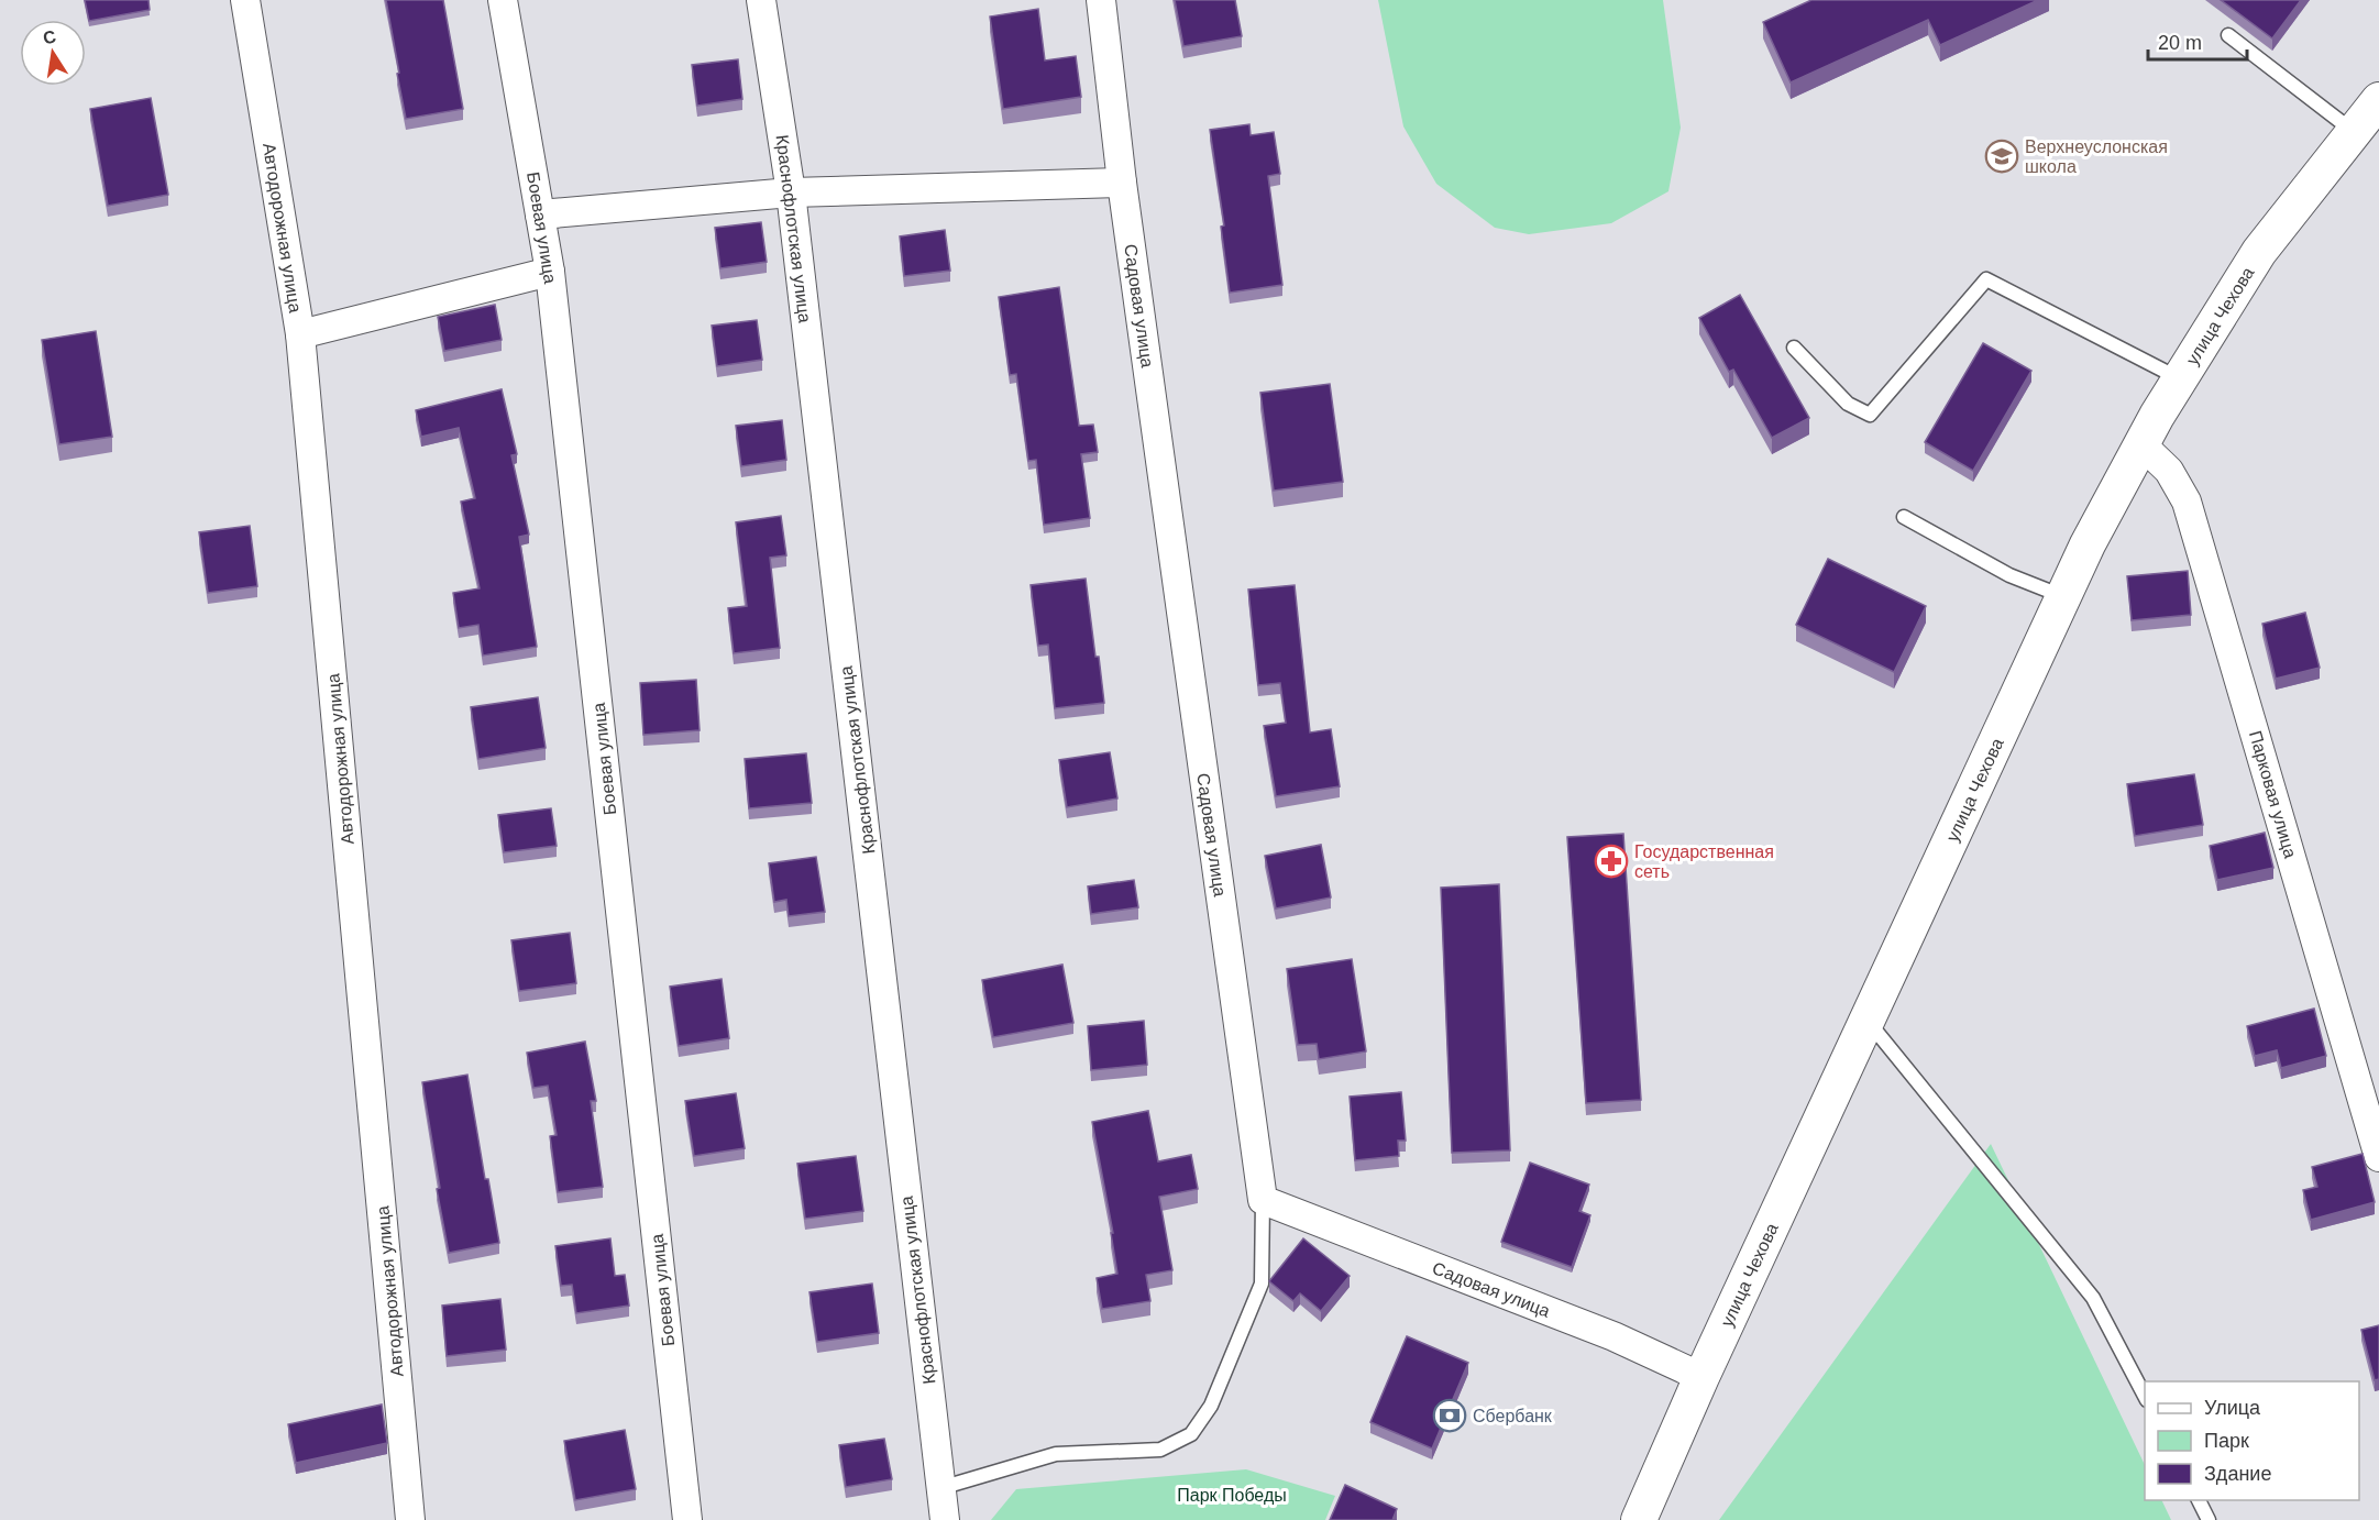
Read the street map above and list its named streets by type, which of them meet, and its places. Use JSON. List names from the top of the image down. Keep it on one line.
{"streets":{"street":["Автодорожная улица","Боевая улица","Краснофлотская улица","Садовая улица","улица Чехова","Парковая улица"]},"crossings":[["Садовая улица","улица Чехова"],["улица Чехова","Парковая улица"]],"parks":["Парк Победы"],"places":{"school or university":["Верхнеуслонская школа"],"pharmacy":["Государственная сеть"],"bank":["Сбербанк"]},"legend":["Улица","Парк","Здание"],"scale_bar":"20 m","north":"top"}
